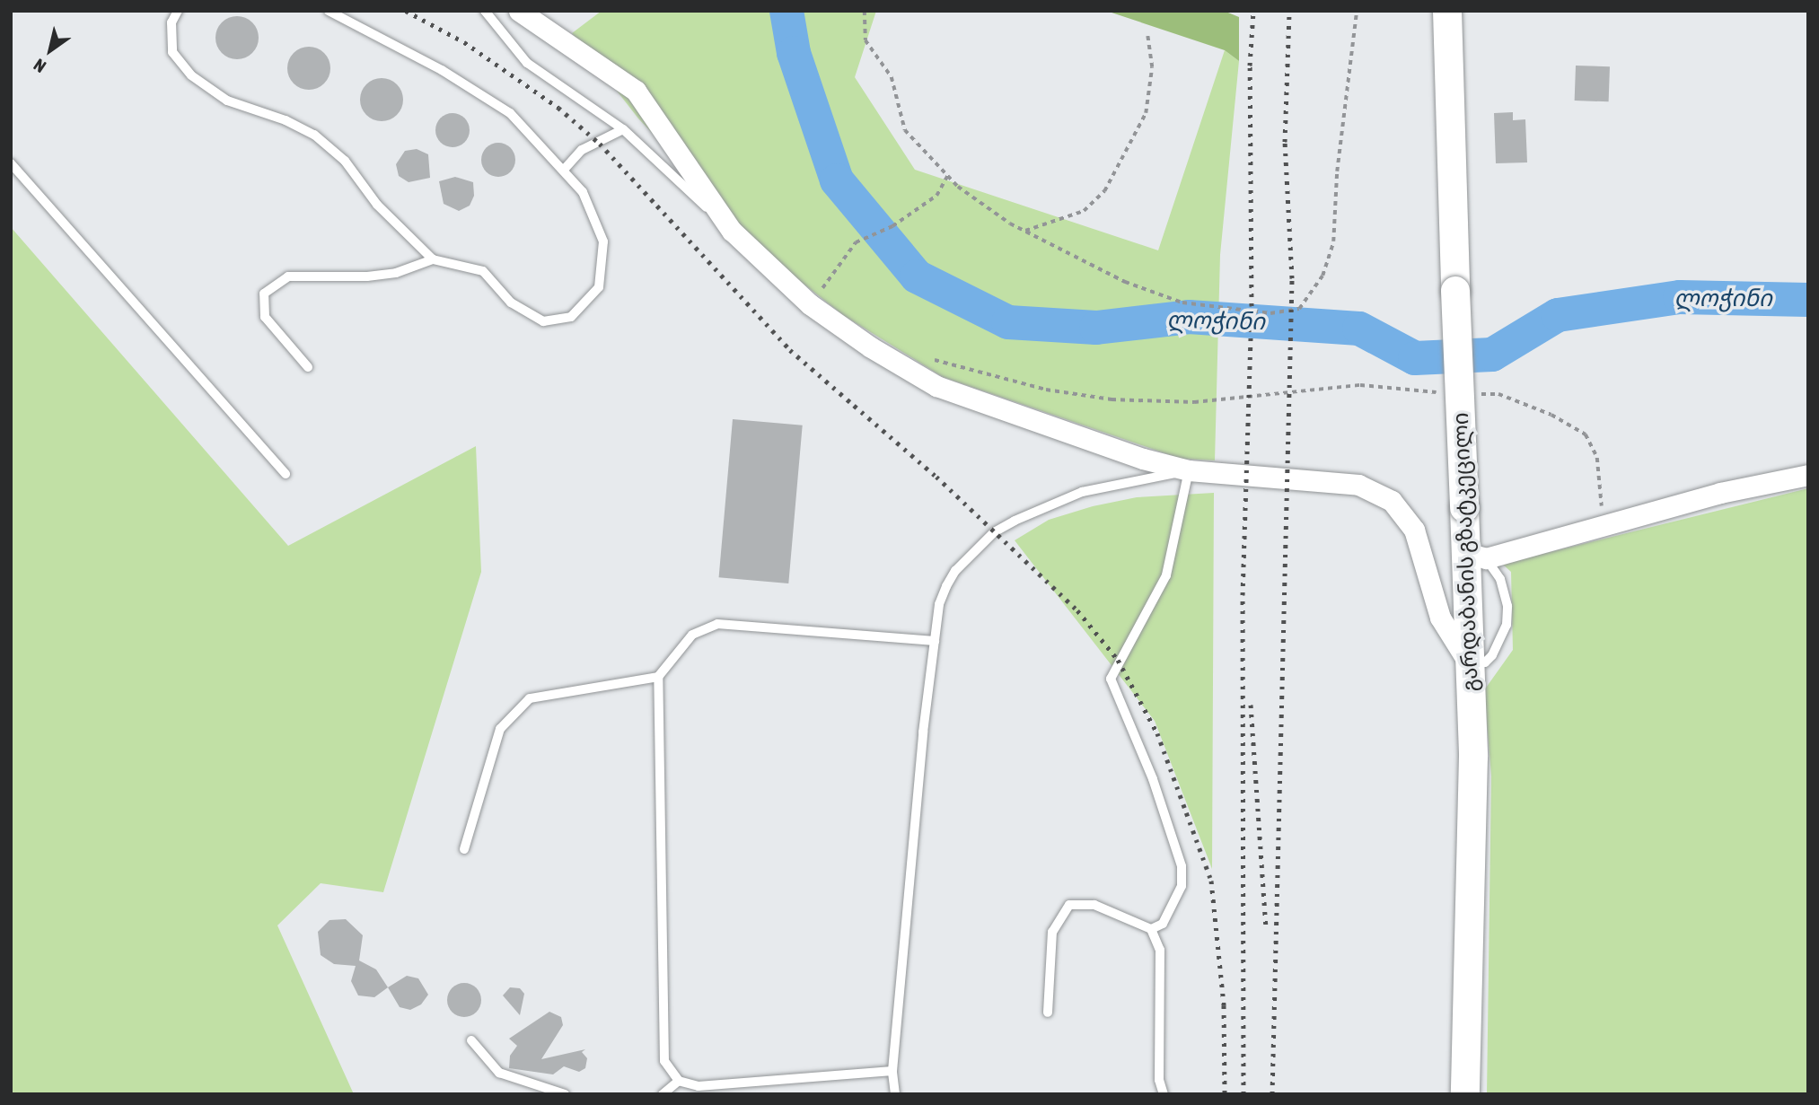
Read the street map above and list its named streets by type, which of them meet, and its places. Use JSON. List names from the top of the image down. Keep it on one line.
{"streets":{"main road":["გარდაბანის გზატკეცილი"]},"water":["ლოჭინი"],"north":"bottom left"}
